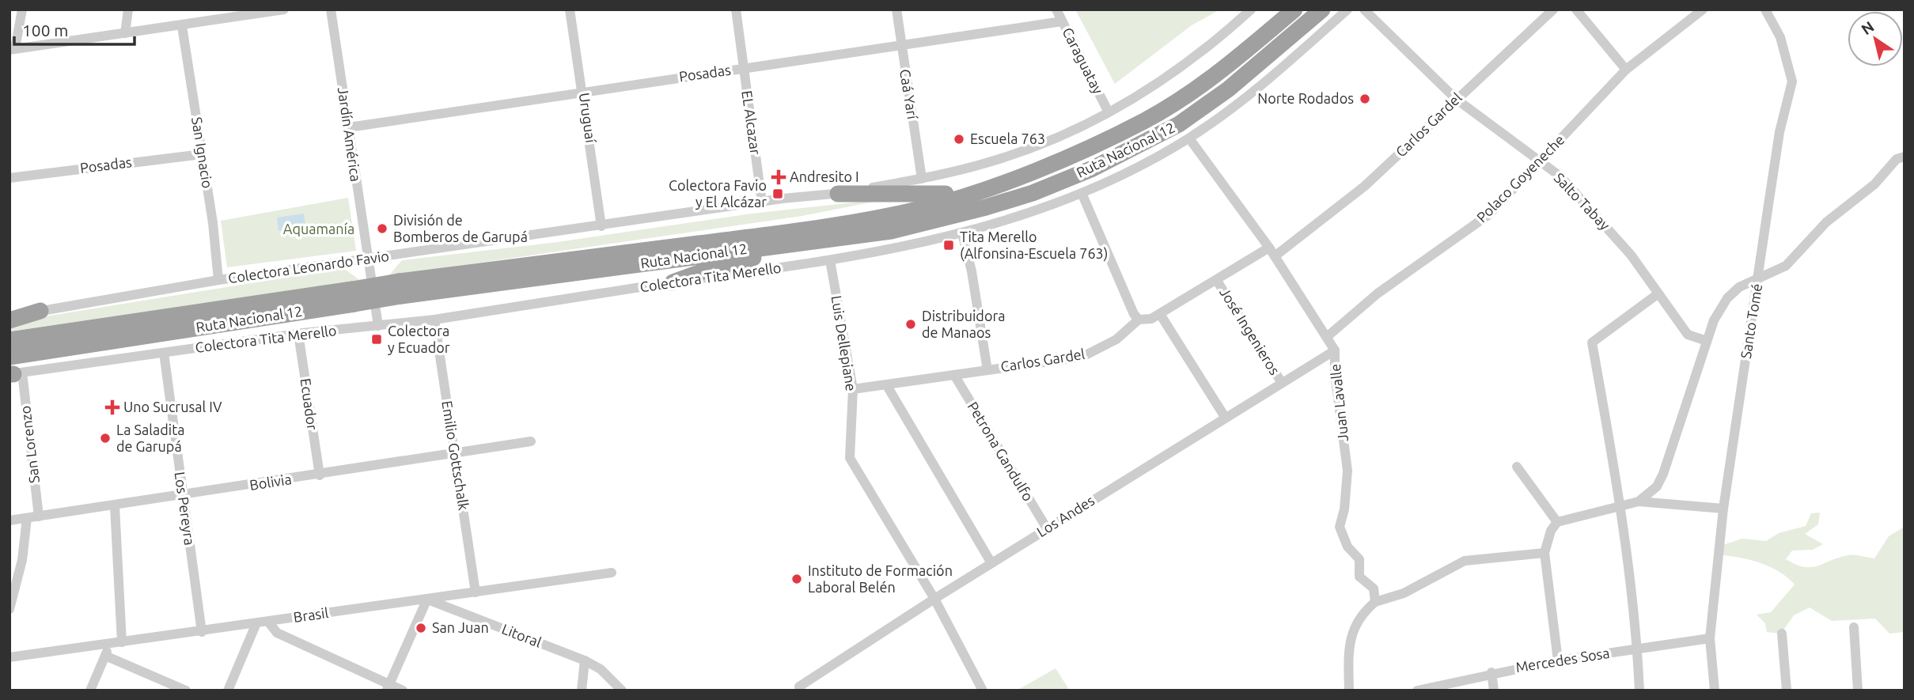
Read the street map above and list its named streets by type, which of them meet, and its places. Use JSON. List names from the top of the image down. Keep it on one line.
{"streets":{"highway":["Ruta Nacional 12"],"street":["Caraguatay","Posadas","Caá Yarí","Uruguaí","EL Alcazar","Carlos Gardel","Jardín América","San Ignacio","Polaco Goyeneche","Salto Tabay","Colectora Leonardo Favio","Colectora Tita Merello","Santo Tomé","José Ingenieros","Luis Dellepiane","Juan Lavalle","Ecuador","San Lorenzo","Petrona Gandulfo","Emilio Gottschalk","Bolivia","Los Pereyra","Los Andes","Brasil","Litoral","Mercedes Sosa"]},"crossings":[["Caraguatay","Posadas"],["Posadas","Caá Yarí"],["Posadas","Uruguaí"],["Posadas","EL Alcazar"],["Posadas","Jardín América"],["Posadas","San Ignacio"],["Caá Yarí","Colectora Leonardo Favio"],["Uruguaí","Colectora Leonardo Favio"],["EL Alcazar","Colectora Leonardo Favio"],["Carlos Gardel","Salto Tabay"],["Carlos Gardel","José Ingenieros"],["Carlos Gardel","Luis Dellepiane"],["Carlos Gardel","Juan Lavalle"],["Carlos Gardel","Petrona Gandulfo"],["Jardín América","Colectora Leonardo Favio"],["San Ignacio","Colectora Leonardo Favio"],["Polaco Goyeneche","Salto Tabay"],["Polaco Goyeneche","Juan Lavalle"],["Colectora Tita Merello","Luis Dellepiane"],["Colectora Tita Merello","Juan Lavalle"],["Colectora Tita Merello","Ecuador"],["Colectora Tita Merello","San Lorenzo"],["Colectora Tita Merello","Emilio Gottschalk"],["Colectora Tita Merello","Los Pereyra"],["Santo Tomé","Mercedes Sosa"],["José Ingenieros","Los Andes"],["Luis Dellepiane","Los Andes"],["Juan Lavalle","Los Andes"],["Ecuador","Bolivia"],["San Lorenzo","Bolivia"],["Petrona Gandulfo","Los Andes"],["Emilio Gottschalk","Bolivia"],["Emilio Gottschalk","Brasil"],["Bolivia","Los Pereyra"],["Los Pereyra","Brasil"],["Brasil","Litoral"]],"parks":["Aquamanía"],"places":{"other":["Norte Rodados","Escuela 763","División de Bomberos de Garupá","Distribuidora de Manaos","La Saladita de Garupá","Instituto de Formación Laboral Belén","San Juan"],"health":["Andresito I","Uno Sucrusal IV"],"transit":["Colectora Favio y El Alcázar","Tita Merello (Alfonsina-Escuela 763)","Colectora y Ecuador"]},"scale_bar":"100 m","north":"top left"}
